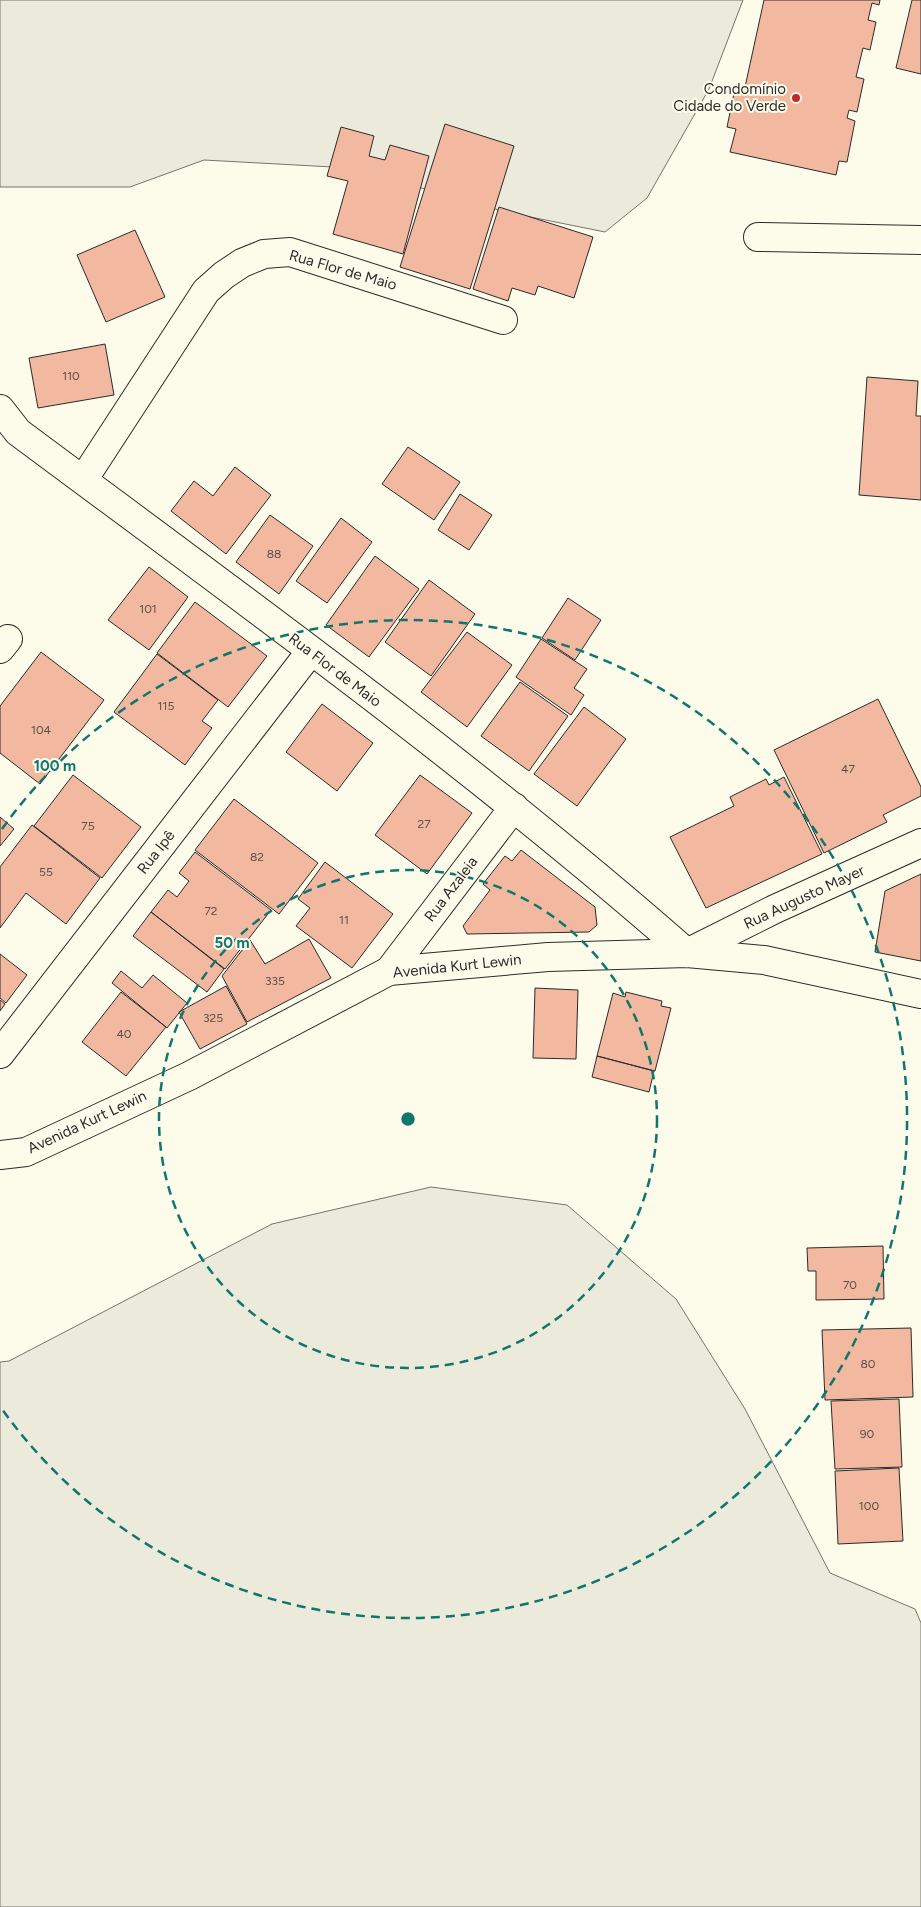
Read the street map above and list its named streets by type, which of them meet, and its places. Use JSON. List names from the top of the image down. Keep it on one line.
{"streets":{"street":["Rua Flor de Maio","Rua Ipê","Rua Azaleia","Rua Augusto Mayer","Avenida Kurt Lewin"]},"crossings":[["Rua Flor de Maio","Rua Ipê"],["Rua Flor de Maio","Rua Azaleia"],["Rua Flor de Maio","Rua Augusto Mayer"],["Rua Flor de Maio","Avenida Kurt Lewin"],["Rua Azaleia","Avenida Kurt Lewin"],["Rua Augusto Mayer","Avenida Kurt Lewin"]],"places":["Condomínio Cidade do Verde"],"house_numbers":["110","88","101","115","104","47","27","75","82","55","72","11","335","325","40","70","80","90","100"],"rings":["100 m","50 m"]}
